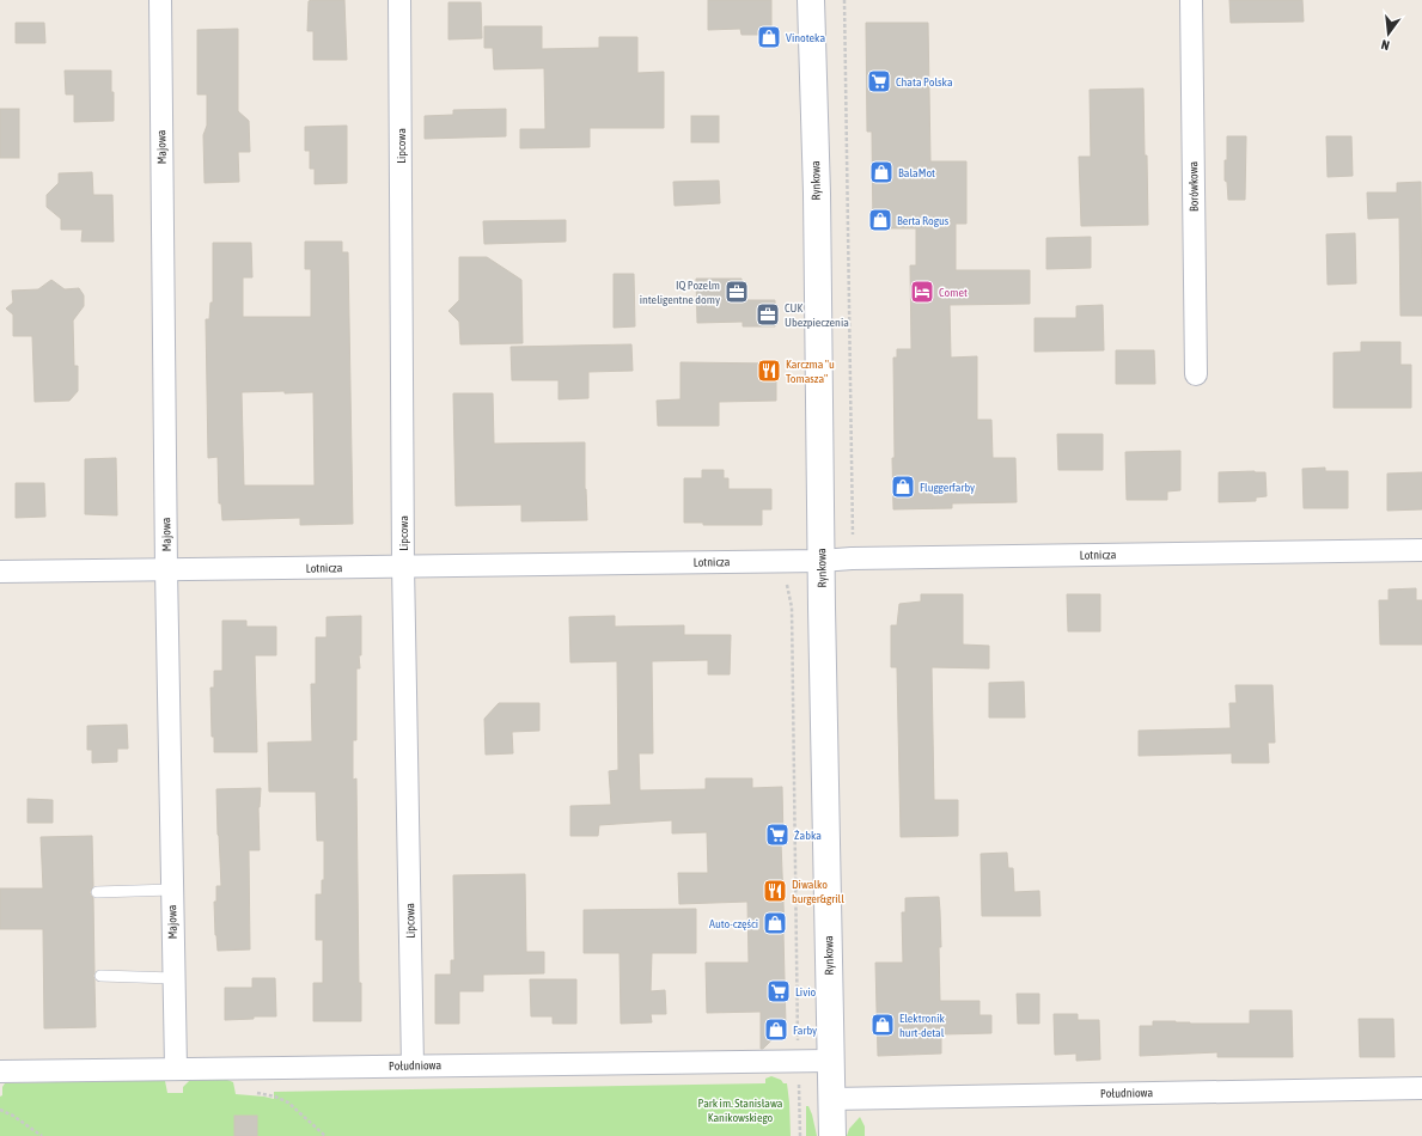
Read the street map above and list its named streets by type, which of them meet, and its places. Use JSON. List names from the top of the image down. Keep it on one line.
{"streets":{"street":["Lipcowa","Majowa","Rynkowa","Borówkowa","Lotnicza","Południowa"]},"crossings":[["Lipcowa","Lotnicza"],["Lipcowa","Południowa"],["Majowa","Lotnicza"],["Majowa","Południowa"],["Rynkowa","Lotnicza"],["Rynkowa","Południowa"]],"parks":["Park im. Stanisława Kanikowskiego"],"places":{"shop":["Vinoteka","BalaMot","Berta Rogus","Fluggerfarby","Auto-części","Elektronik hurt-detal","Farby"],"supermarket":["Chata Polska","Żabka","Livio"],"office":["IQ Pozelm inteligentne domy","CUK Ubezpieczenia"],"hotel":["Comet"],"restaurant":["Karczma \"u Tomasza\"","Diwalko burger&grill"]},"north":"bottom"}
